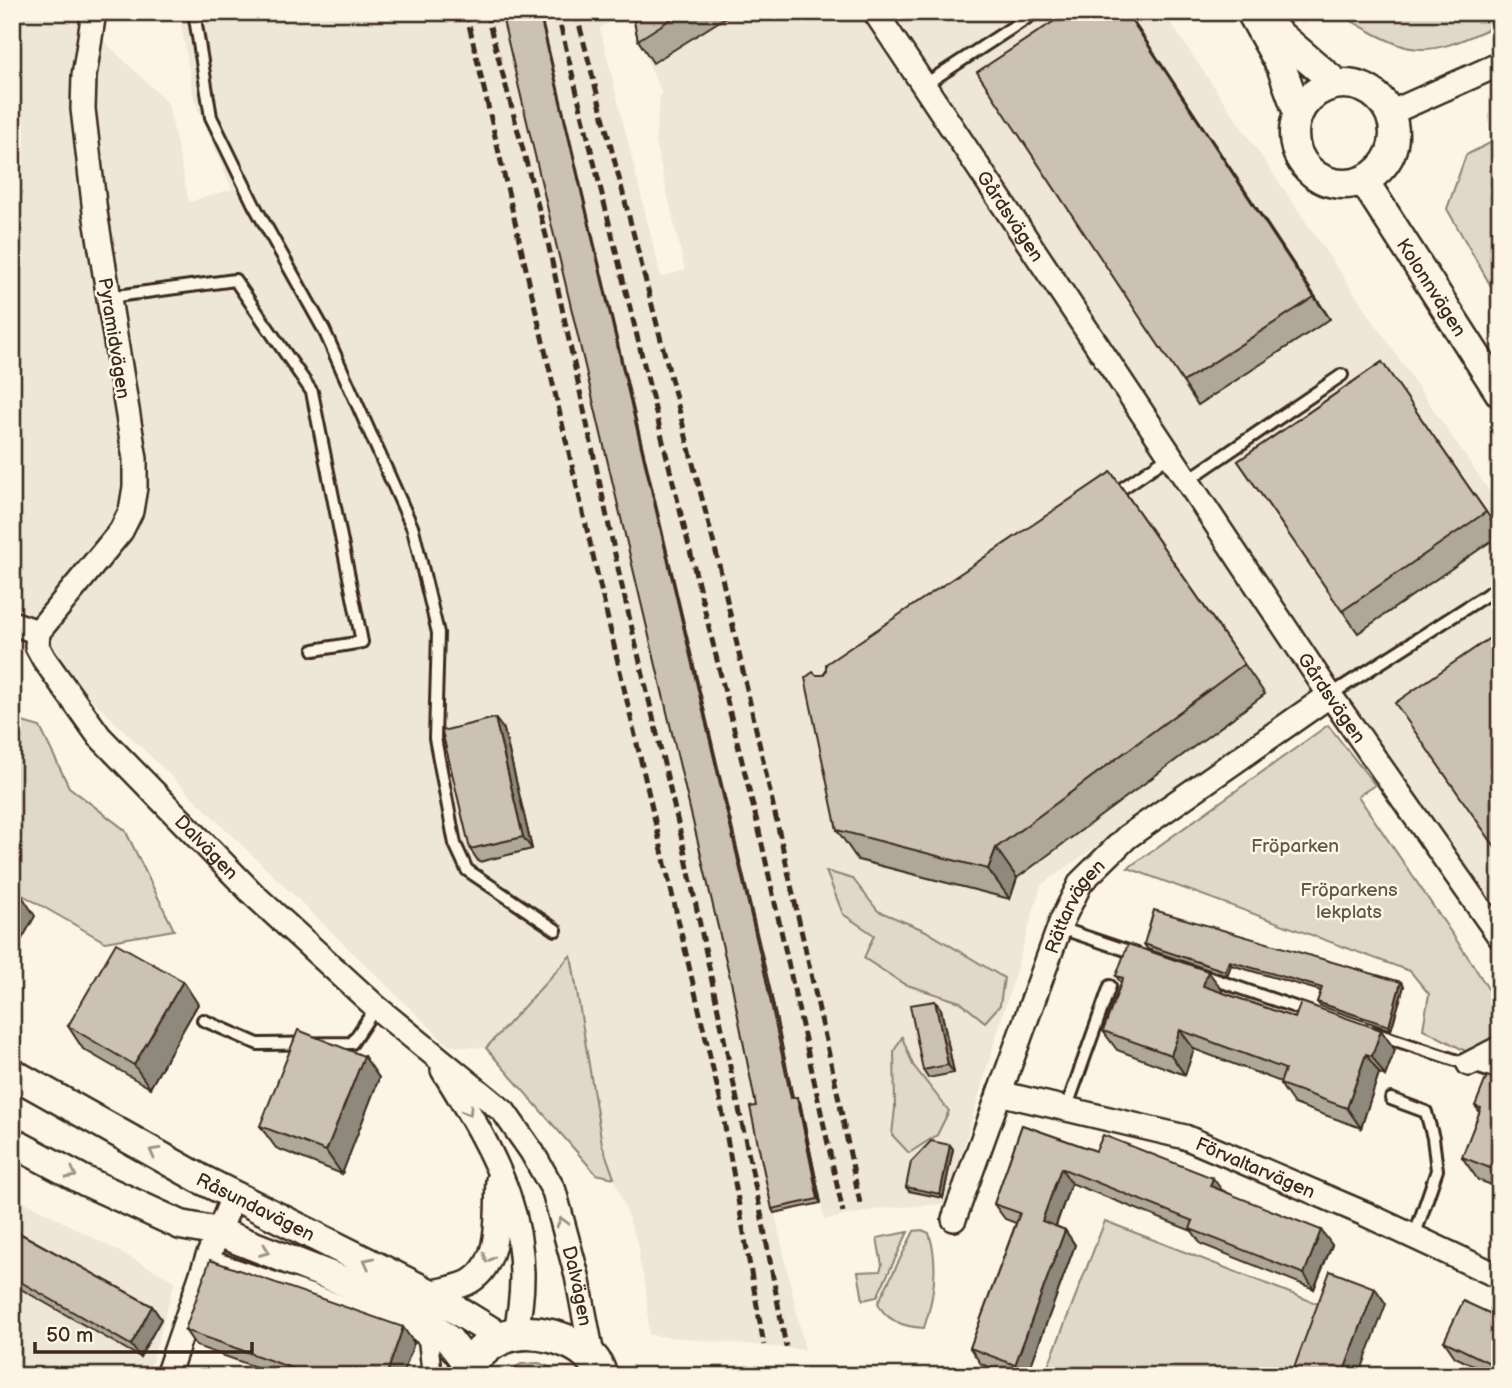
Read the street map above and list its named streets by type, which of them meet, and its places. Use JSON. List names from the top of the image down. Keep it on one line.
{"streets":{"street":["Gårdsvägen","Kolonnvägen","Pyramidvägen","Dalvägen","Rättarvägen","Förvaltarvägen","Råsundavägen"]},"crossings":[["Gårdsvägen","Rättarvägen"],["Pyramidvägen","Dalvägen"],["Dalvägen","Råsundavägen"],["Rättarvägen","Förvaltarvägen"]],"parks":["Fröparken","Fröparkens lekplats"],"scale_bar":"50 m"}
